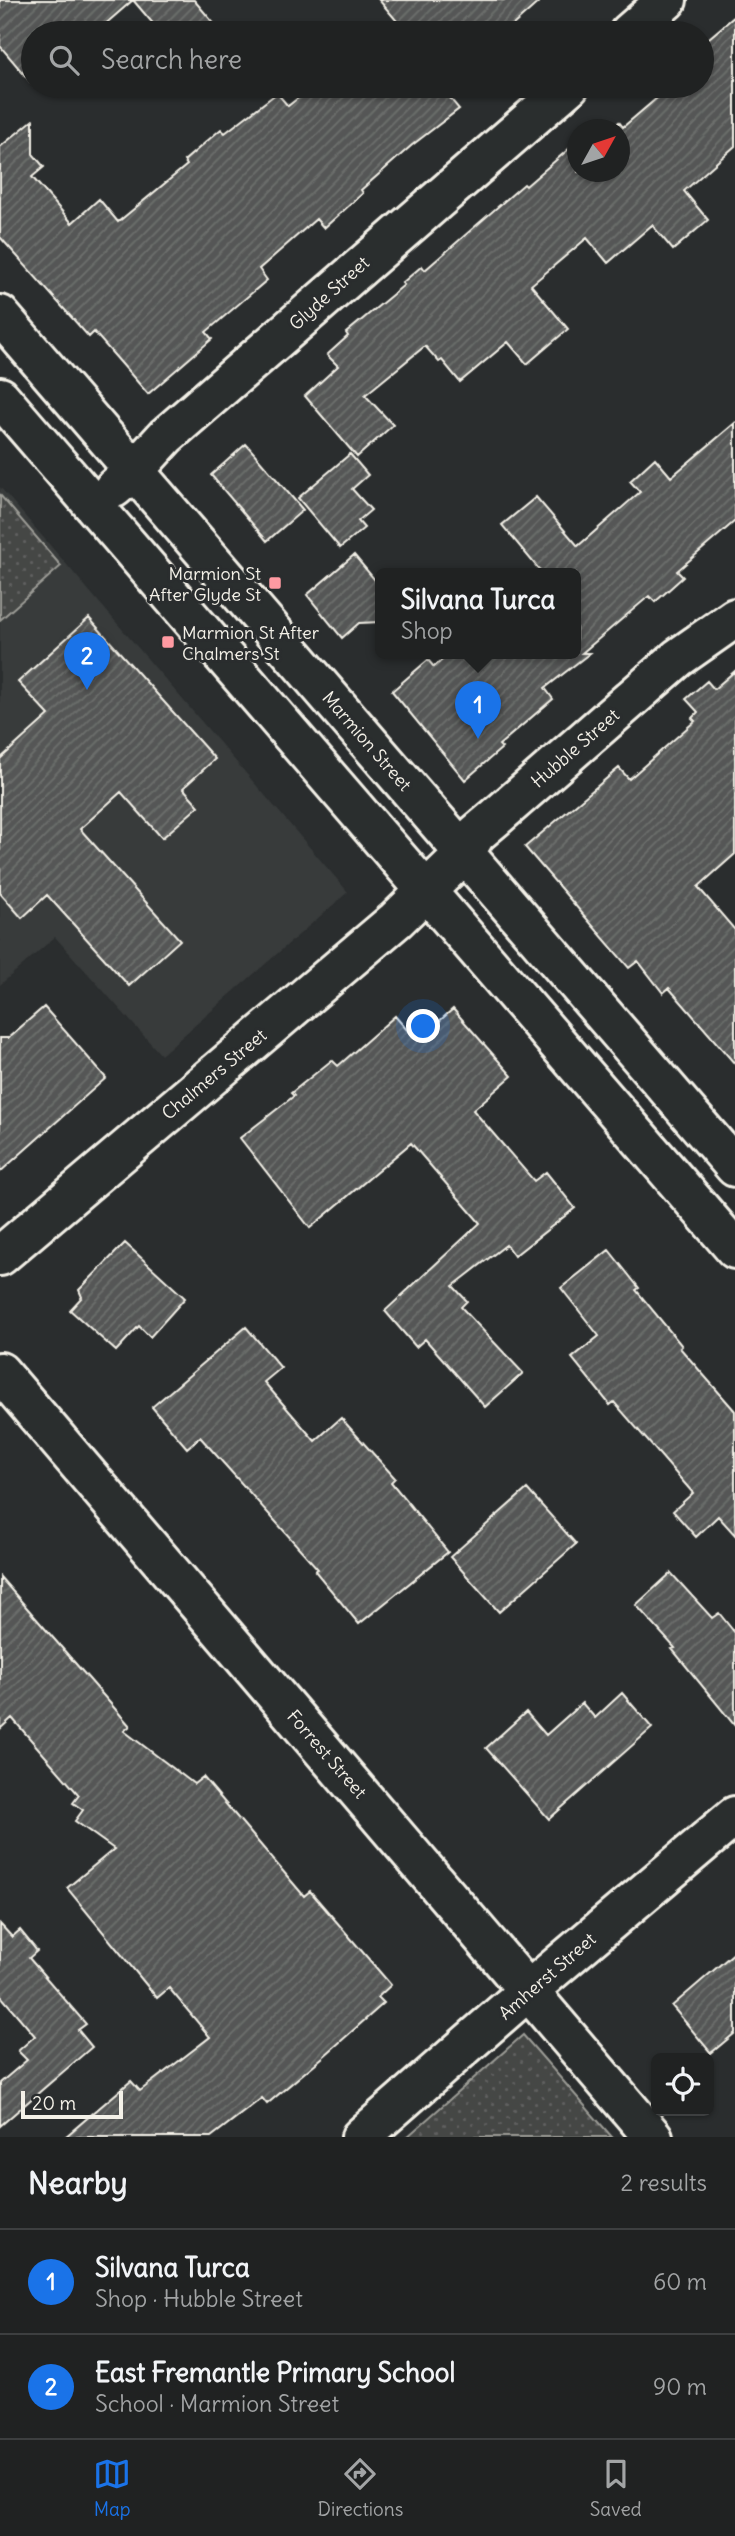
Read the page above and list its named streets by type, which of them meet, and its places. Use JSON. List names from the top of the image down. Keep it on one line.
{"streets":{"street":["Glyde Street","Marmion Street","Hubble Street","Chalmers Street","Forrest Street","Amherst Street"]},"crossings":[["Glyde Street","Marmion Street"],["Marmion Street","Hubble Street"],["Hubble Street","Chalmers Street"],["Forrest Street","Amherst Street"]],"places":{"transit":["Marmion St After Glyde St","Marmion St After Chalmers St"]},"scale_bar":"20 m","north":"top right","page":{"search":"Search here","popup":["Silvana Turca","Shop"],"pins":["2","1"],"scale":"20 m","heading":["Nearby","2 results"],"list":[{"mark":"1","name":"Silvana Turca","note":"Shop · Hubble Street","value":"60 m"},{"mark":"2","name":"East Fremantle Primary School","note":"School · Marmion Street","value":"90 m"}],"nav":["Map","Directions","Saved"]}}
